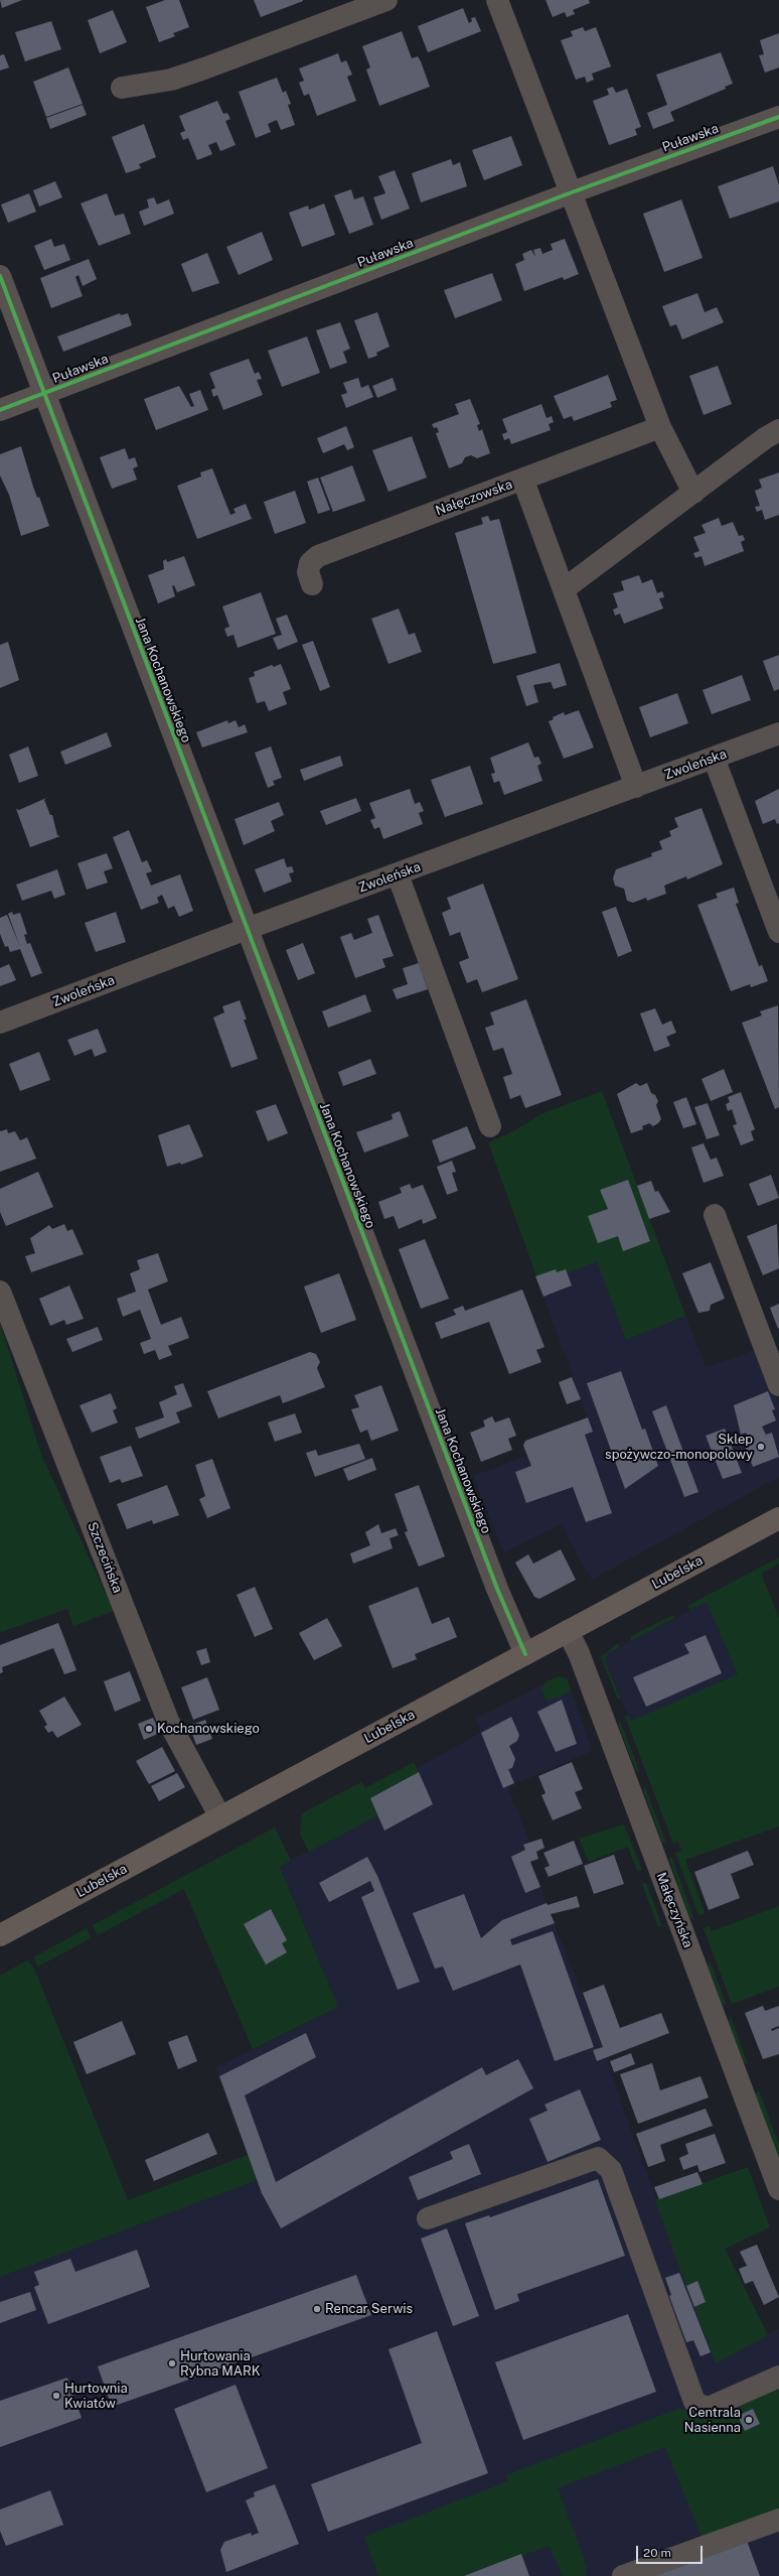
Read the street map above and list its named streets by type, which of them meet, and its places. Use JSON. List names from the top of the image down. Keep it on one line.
{"streets":{"main road":["Lubelska"],"street":["Puławska","Nałęczowska","Jana Kochanowskiego","Zwoleńska","Szczecińska","Małęczyńska"]},"crossings":[["Puławska","Jana Kochanowskiego"],["Jana Kochanowskiego","Zwoleńska"],["Jana Kochanowskiego","Lubelska"],["Szczecińska","Lubelska"],["Lubelska","Małęczyńska"]],"places":["Sklep spożywczo-monopolowy","Kochanowskiego","Rencar Serwis","Hurtowania Rybna MARK","Hurtownia Kwiatów","Centrala Nasienna"],"scale_bar":"20 m"}
